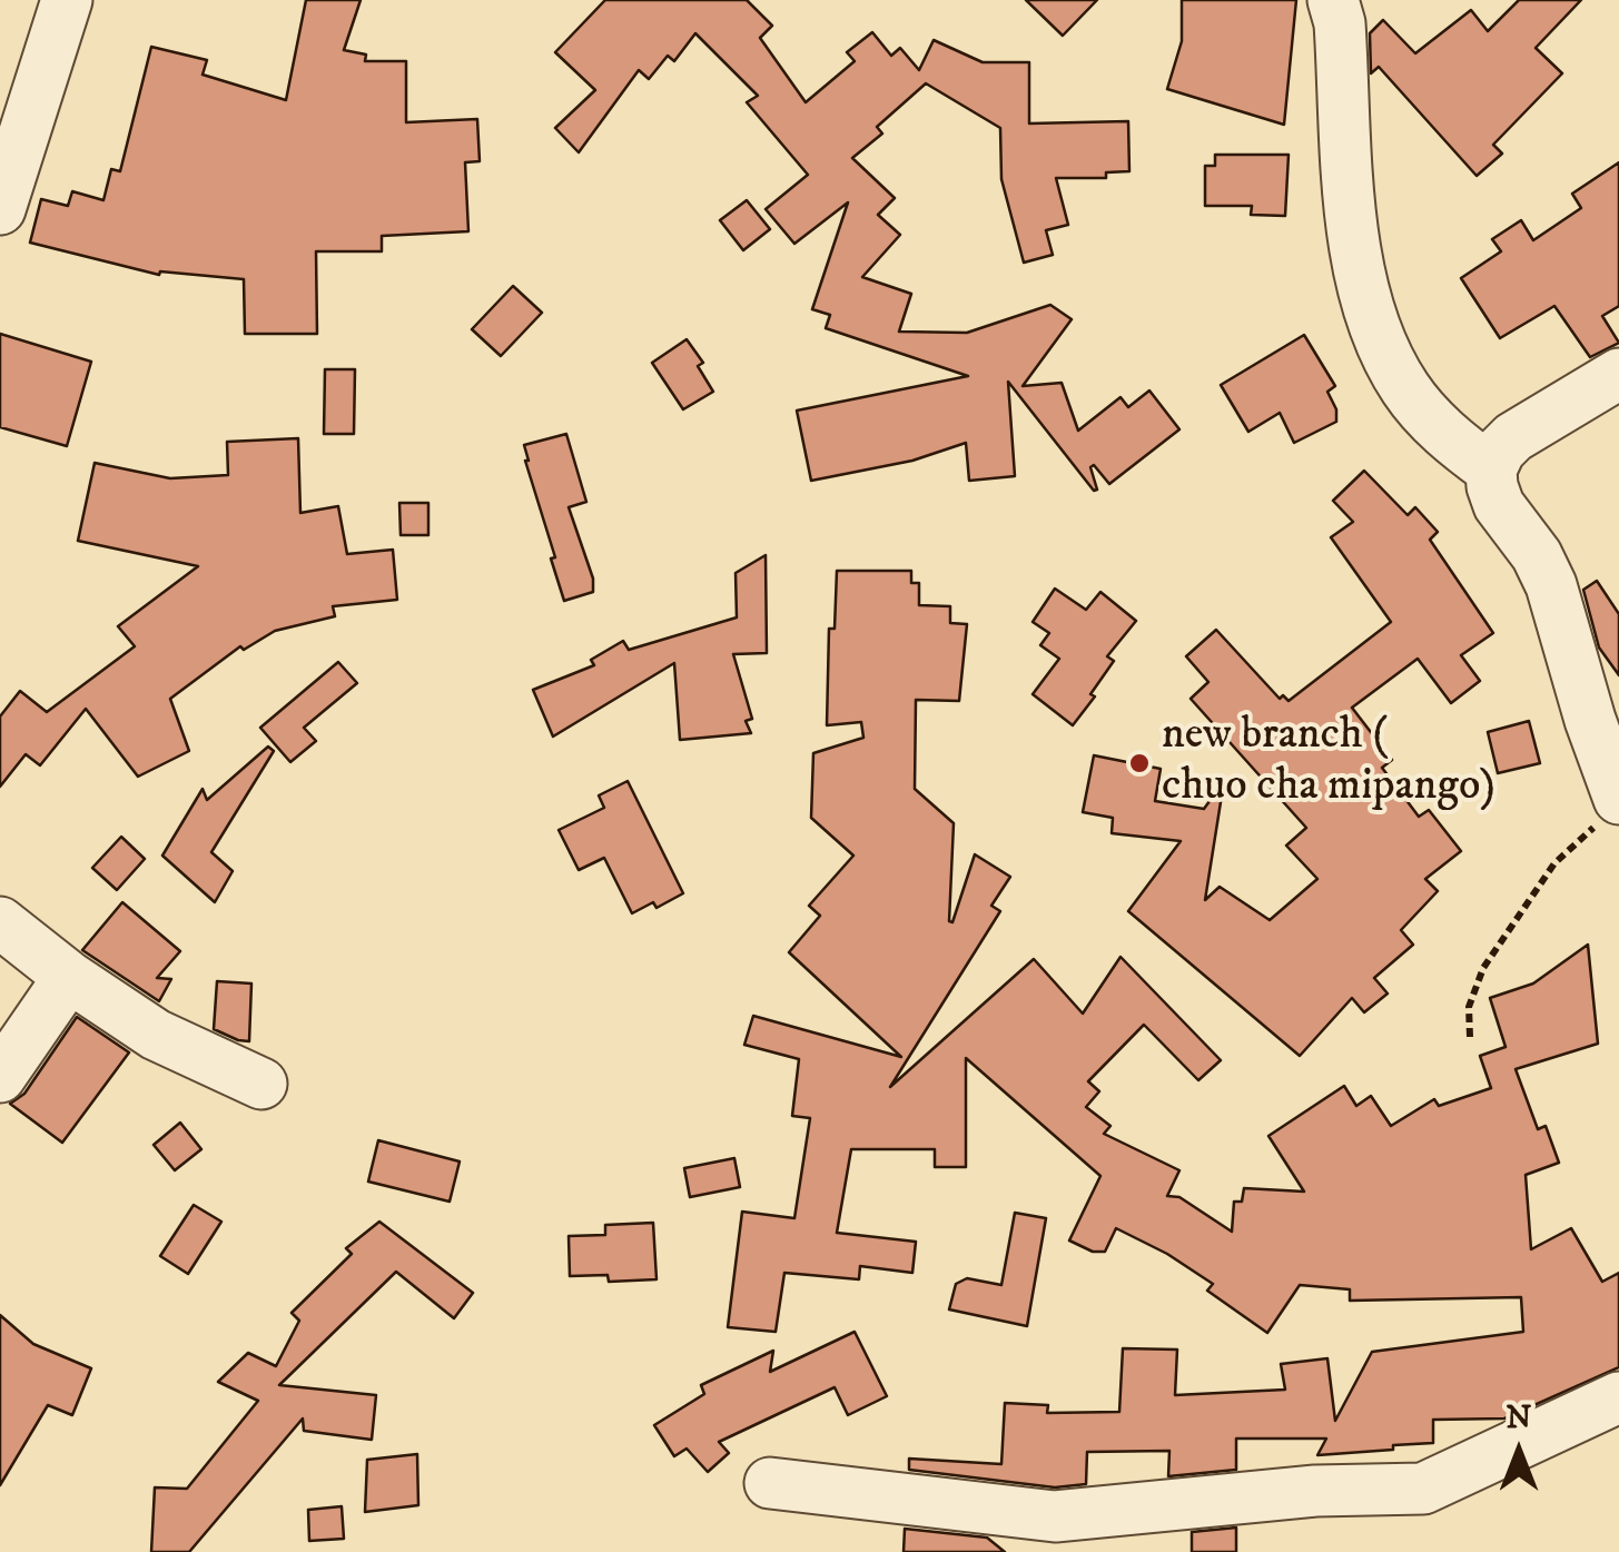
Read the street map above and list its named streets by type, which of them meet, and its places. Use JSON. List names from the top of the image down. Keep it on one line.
{"places":["new branch ( chuo cha mipango)"],"north":"top"}
